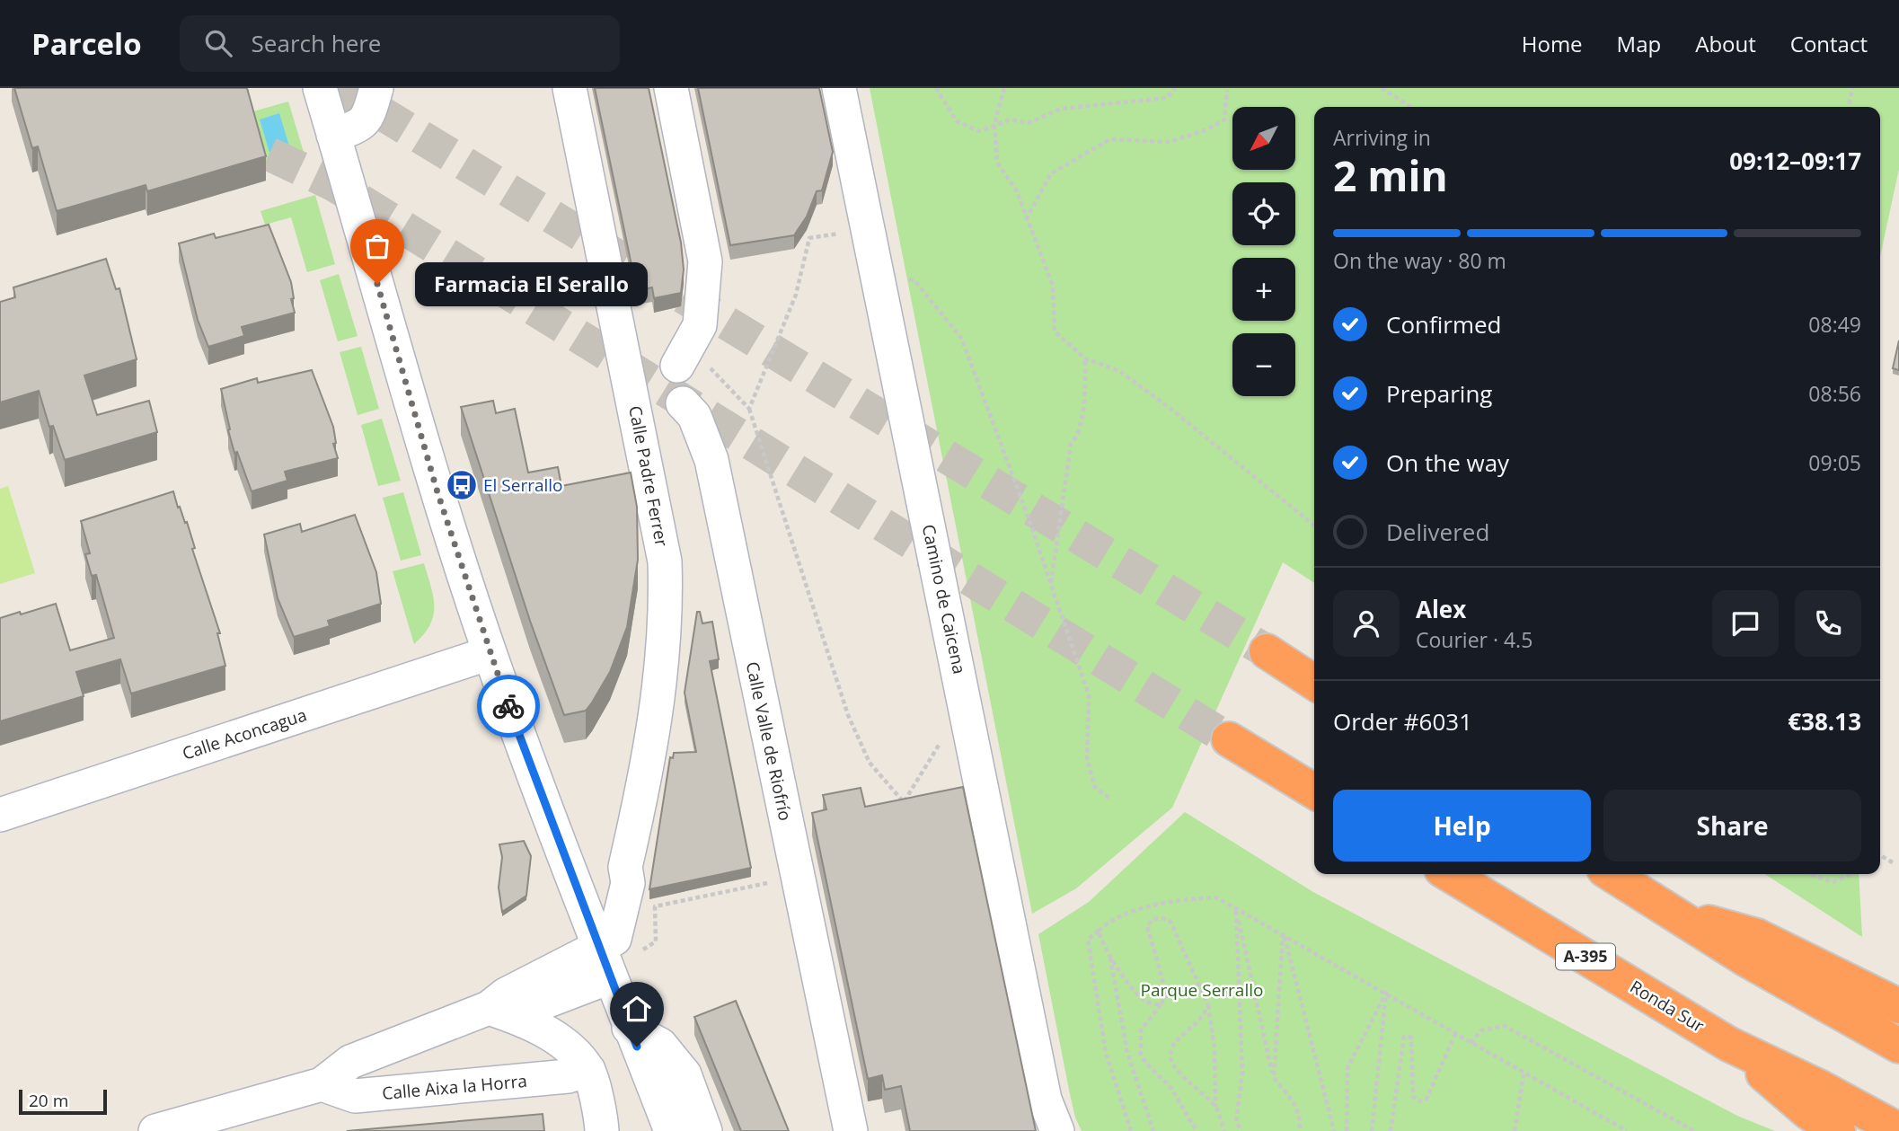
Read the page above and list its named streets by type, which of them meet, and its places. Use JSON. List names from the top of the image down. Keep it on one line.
{"streets":{"highway":["A-395","Ronda Sur"],"street":["Calle Padre Ferrer","Camino de Caicena","Calle Aconcagua","Calle Valle de Riofrío","Calle Aixa la Horra"]},"parks":["Parque Serrallo"],"places":{"other":["Farmacia El Serallo"],"bus stop":["El Serrallo"]},"scale_bar":"20 m","north":"bottom left","page":{"header":"Parcelo","search":"Search here","nav":["Home","Map","About","Contact"],"map_buttons":["+","−"],"heading":["2 min","Arriving in","09:12–09:17"],"panel":["Alex","Courier · 4.5","Order #6031","€38.13"],"bar":"On the way · 80 m","bubble":"Farmacia El Serallo","list":[["Confirmed","08:49"],["Preparing","08:56"],["On the way","09:05"],"Delivered"],"buttons":["Help","Share"],"scale":"20 m"}}
